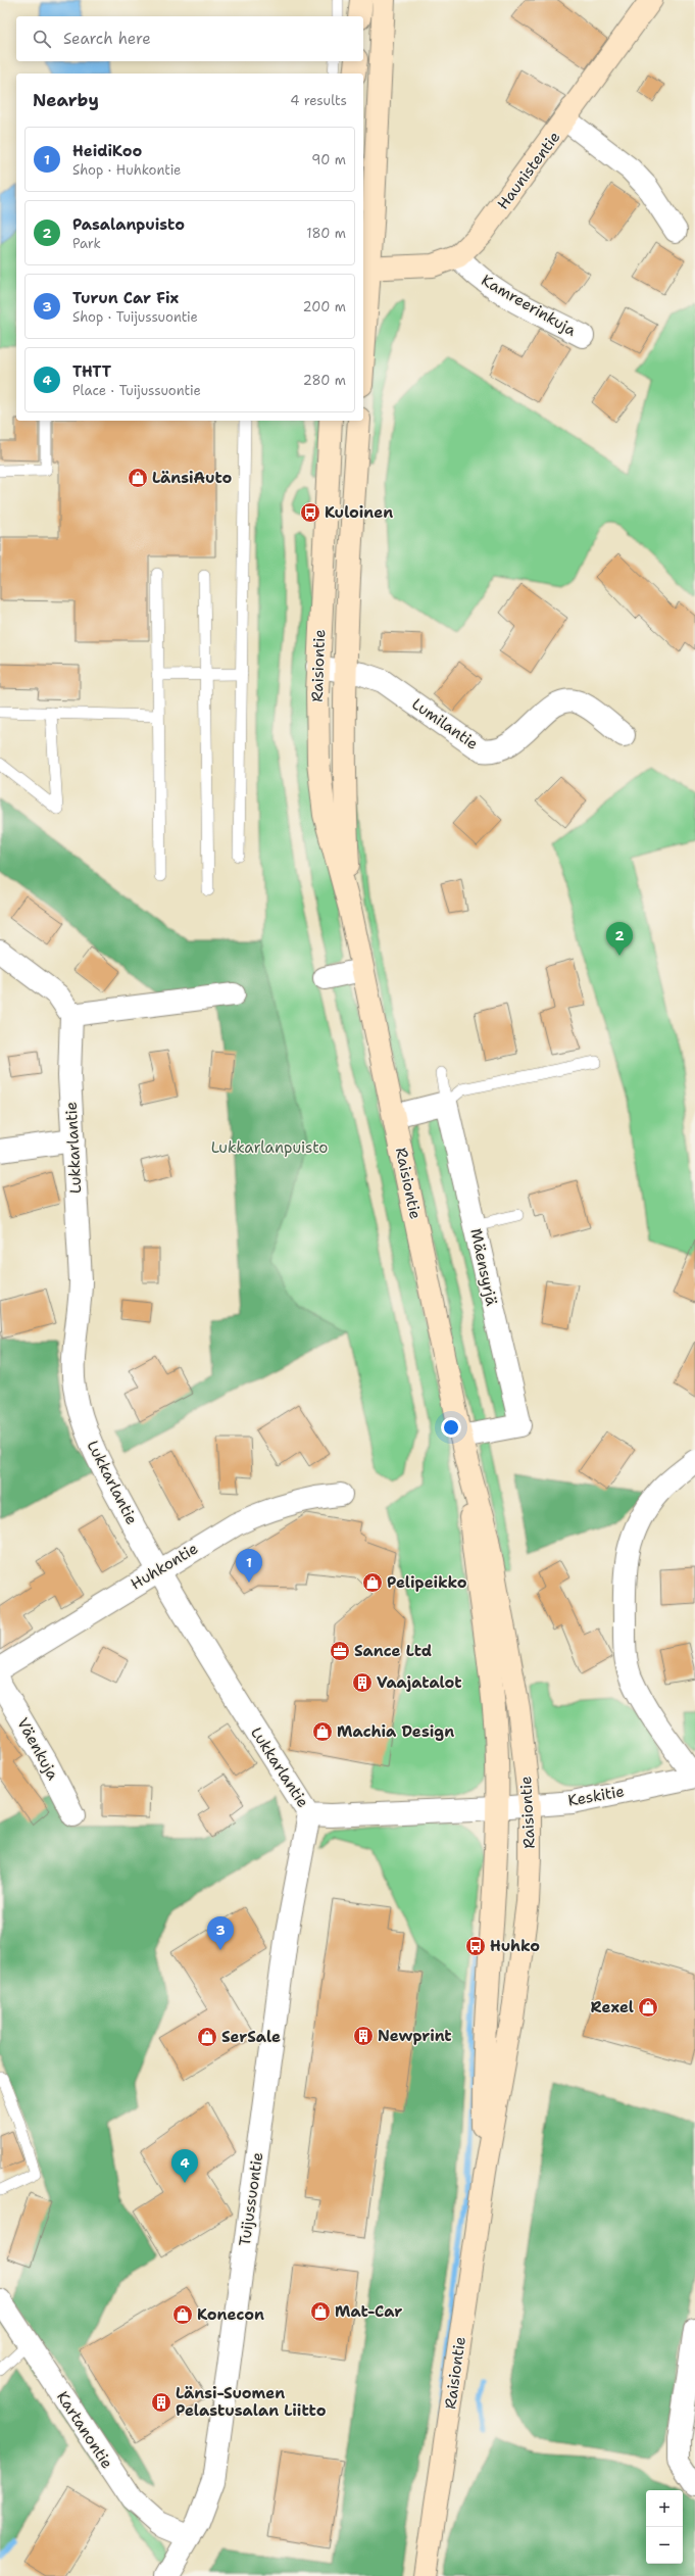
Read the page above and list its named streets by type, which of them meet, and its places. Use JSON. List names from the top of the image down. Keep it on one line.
{"streets":{"main road":["Haunistentie","Raisiontie"],"street":["Kamreerinkuja","Lumilantie","Lukkarlantie","Mäensyrjä","Huhkontie","Väenkuja","Keskitie","Tuijussuontie","Kartanontie"]},"crossings":[["Haunistentie","Kamreerinkuja"],["Raisiontie","Lumilantie"],["Raisiontie","Lukkarlantie"],["Raisiontie","Mäensyrjä"],["Raisiontie","Keskitie"],["Lukkarlantie","Huhkontie"],["Lukkarlantie","Keskitie"],["Lukkarlantie","Tuijussuontie"],["Tuijussuontie","Kartanontie"]],"parks":["Lukkarlanpuisto"],"places":{"shop":["LänsiAuto","Pelipeikko","Machia Design","Rexel","SerSale","Mat-Car","Konecon"],"bus stop":["Kuloinen","Huhko"],"office":["Sance Ltd"],"building":["Vaajatalot","Newprint","Länsi-Suomen Pelastusalan Liitto"]},"page":{"search":"Search here","heading":["Nearby","4 results"],"list":[{"mark":"1","name":"HeidiKoo","note":"Shop · Huhkontie","value":"90 m"},{"mark":"2","name":"Pasalanpuisto","note":"Park","value":"180 m"},{"mark":"3","name":"Turun Car Fix","note":"Shop · Tuijussuontie","value":"200 m"},{"mark":"4","name":"THTT","note":"Place · Tuijussuontie","value":"280 m"}],"pins":["2","1","3","4"],"map_buttons":["+","−"]}}
